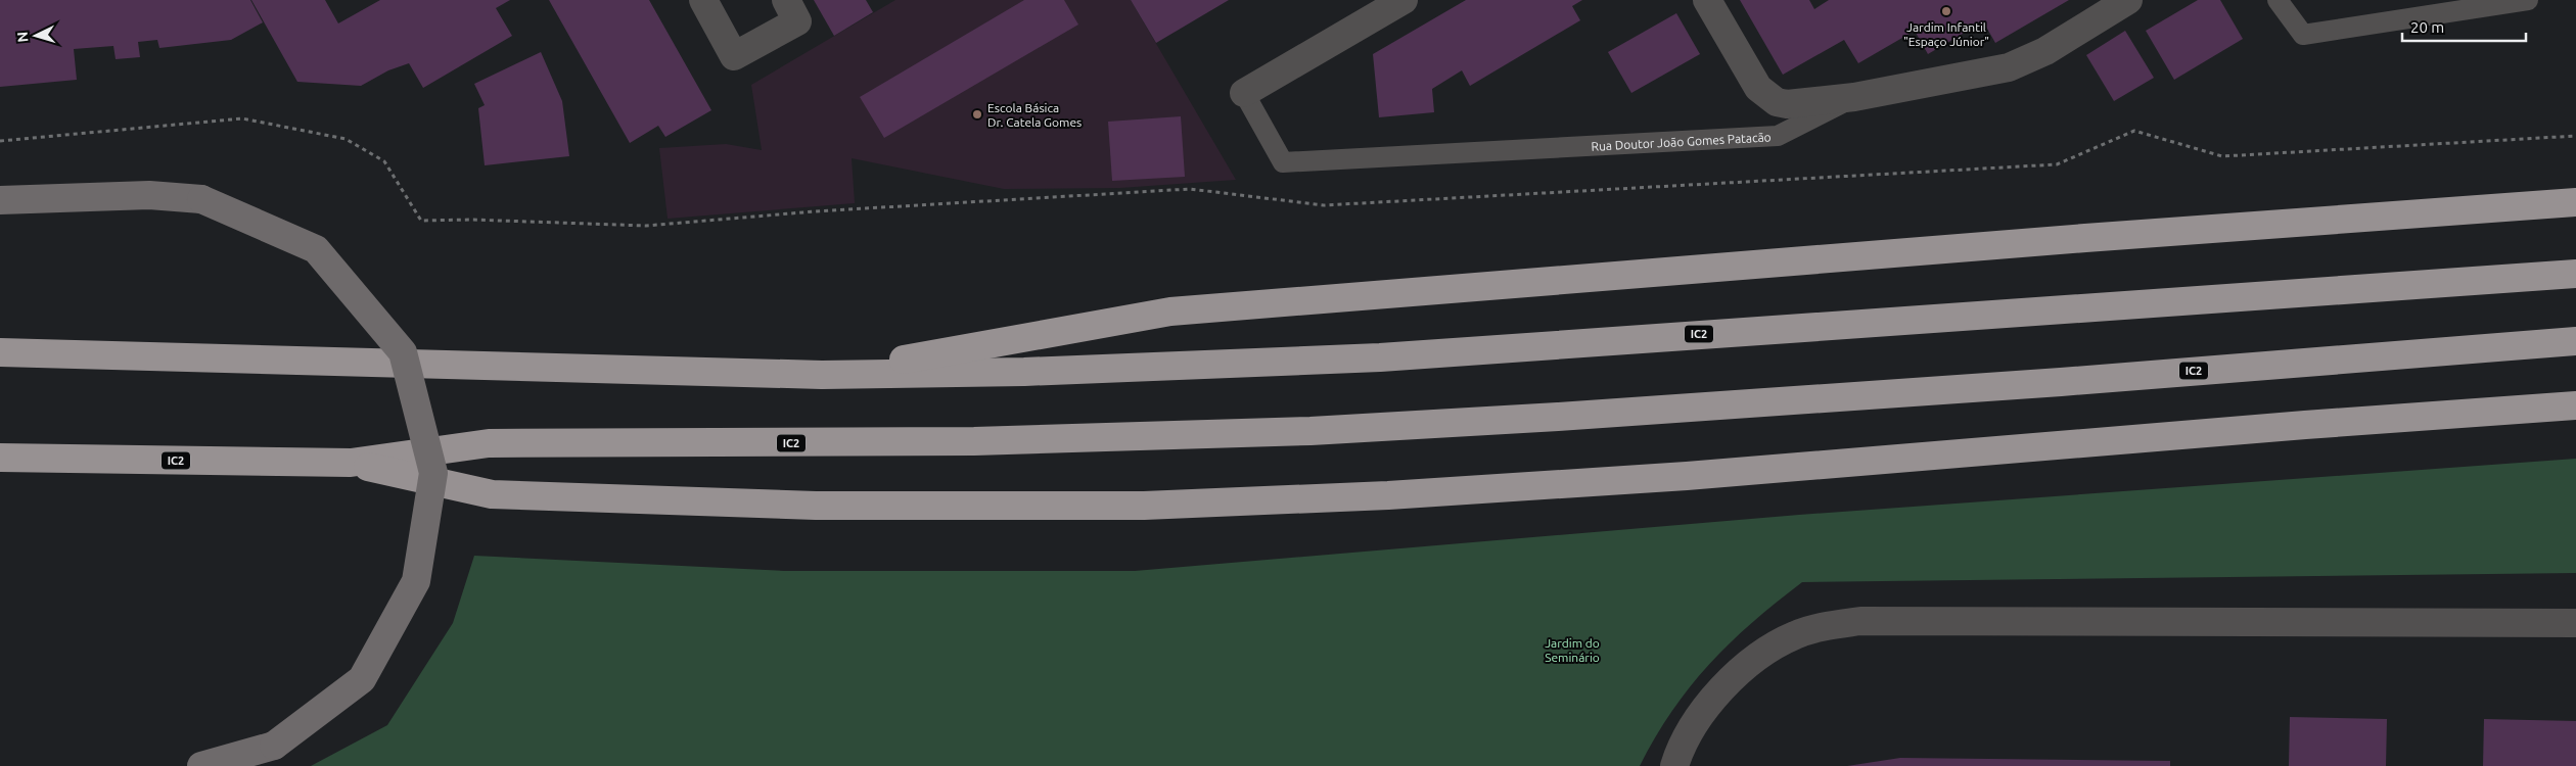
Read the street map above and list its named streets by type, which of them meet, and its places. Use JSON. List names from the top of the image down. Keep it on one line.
{"streets":{"highway":["IC2"],"street":["Rua Doutor João Gomes Patacão"]},"parks":["Jardim do Seminário"],"places":["Jardim Infantil \"Espaço Júnior\"","Escola Básica Dr. Catela Gomes"],"scale_bar":"20 m","north":"left"}
